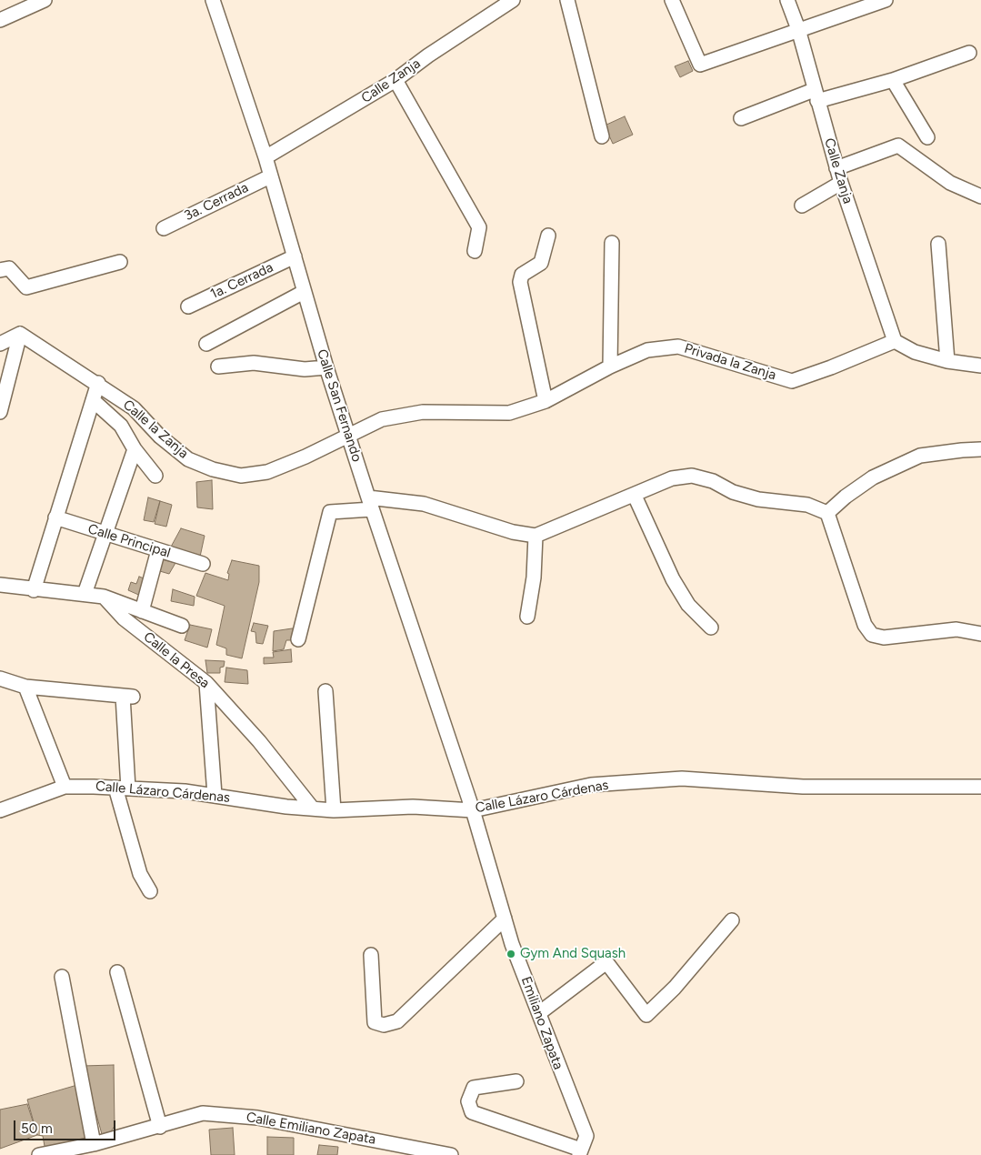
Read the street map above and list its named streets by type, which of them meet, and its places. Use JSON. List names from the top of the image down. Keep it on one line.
{"streets":{"street":["Calle Zanja","3a. Cerrada","1a. Cerrada","Privada la Zanja","Calle San Fernando","Calle la Zanja","Calle Principal","Calle la Presa","Calle Lázaro Cárdenas","Emiliano Zapata","Calle Emiliano Zapata"]},"crossings":[["Calle Zanja","Privada la Zanja"],["Calle Zanja","Calle San Fernando"],["3a. Cerrada","Calle San Fernando"],["1a. Cerrada","Calle San Fernando"],["Privada la Zanja","Calle San Fernando"],["Privada la Zanja","Calle la Zanja"],["Calle San Fernando","Calle la Zanja"],["Calle San Fernando","Calle Lázaro Cárdenas"],["Calle San Fernando","Emiliano Zapata"],["Calle la Presa","Calle Lázaro Cárdenas"],["Calle Lázaro Cárdenas","Emiliano Zapata"]],"places":["Gym And Squash"],"scale_bar":"50 m"}
